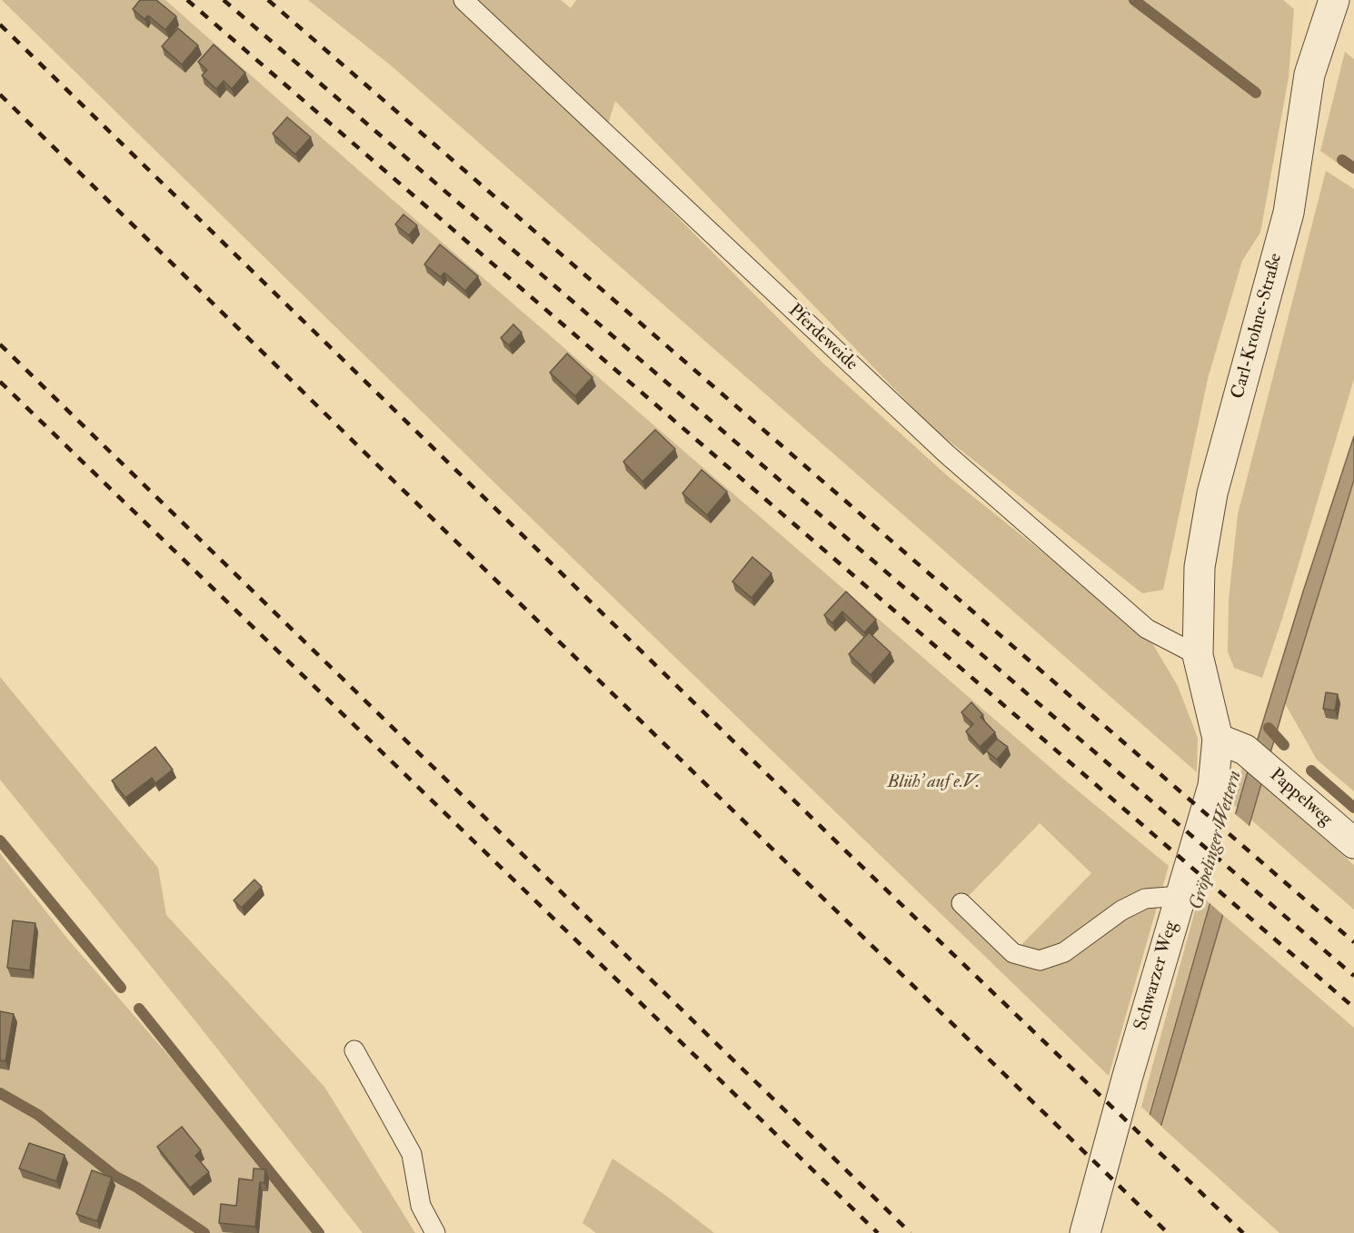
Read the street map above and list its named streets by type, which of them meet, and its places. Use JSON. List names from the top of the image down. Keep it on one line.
{"streets":{"street":["Carl-Krohne-Straße","Pappelweg","Schwarzer Weg"],"lane":["Pferdeweide"]},"crossings":[["Carl-Krohne-Straße","Pferdeweide"],["Carl-Krohne-Straße","Schwarzer Weg"],["Pferdeweide","Schwarzer Weg"],["Pappelweg","Schwarzer Weg"]],"water":["Gröpelinger Wettern"],"parks":["Blüh' auf e.V."]}
